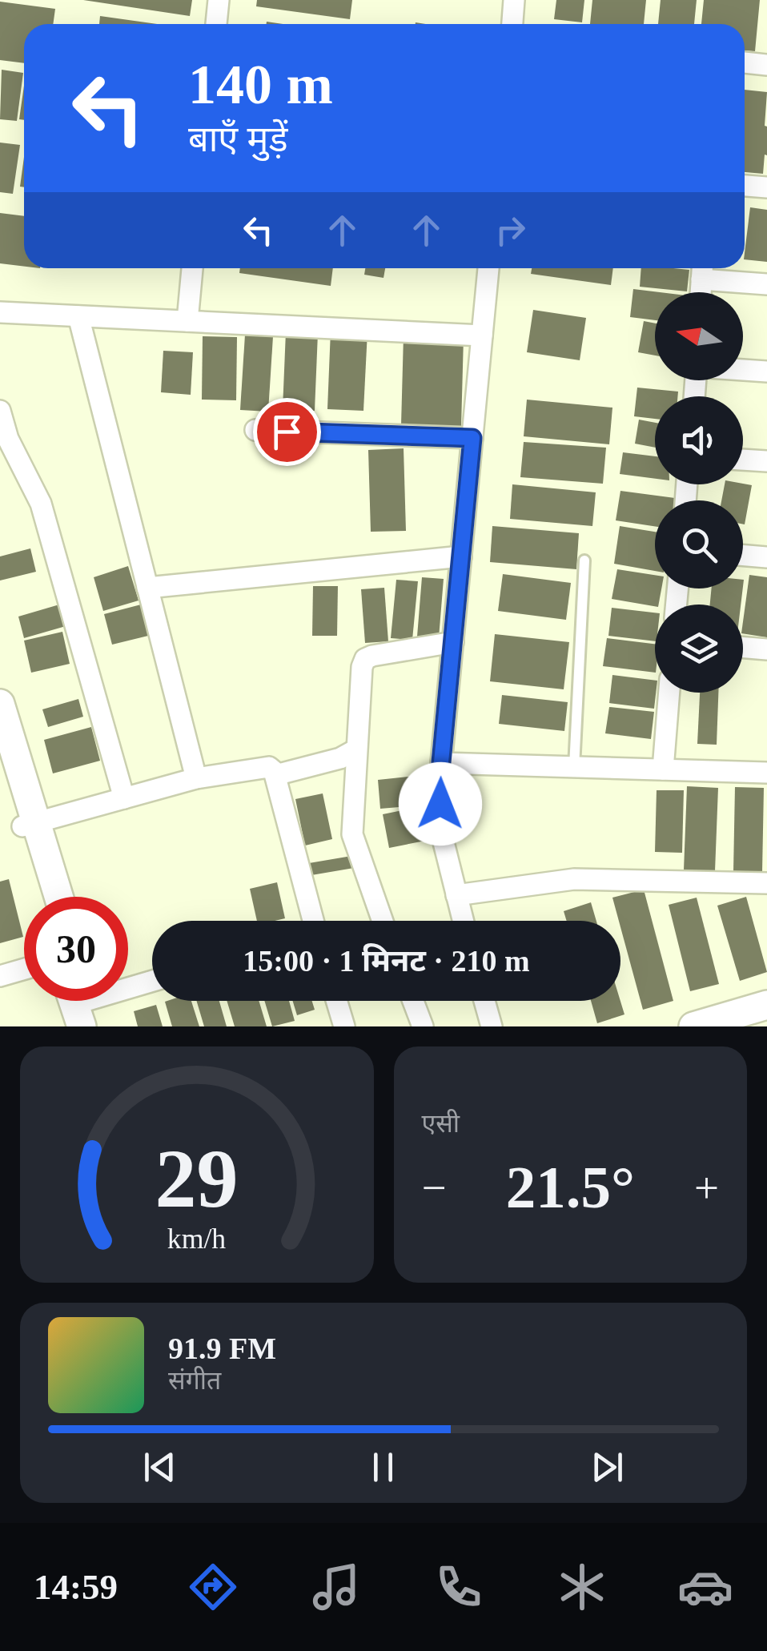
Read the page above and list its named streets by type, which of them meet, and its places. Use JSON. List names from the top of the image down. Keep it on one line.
{"north":"left","page":{"turn":["140 m","बाएँ मुड़ें"],"limit":"30","trip":"15:00 · 1 मिनट · 210 m","tile":"एसी","heat":["−","21.5°","+"],"song":["91.9 FM","संगीत"],"tabs":"14:59","gauge":["29","km/h"]}}
